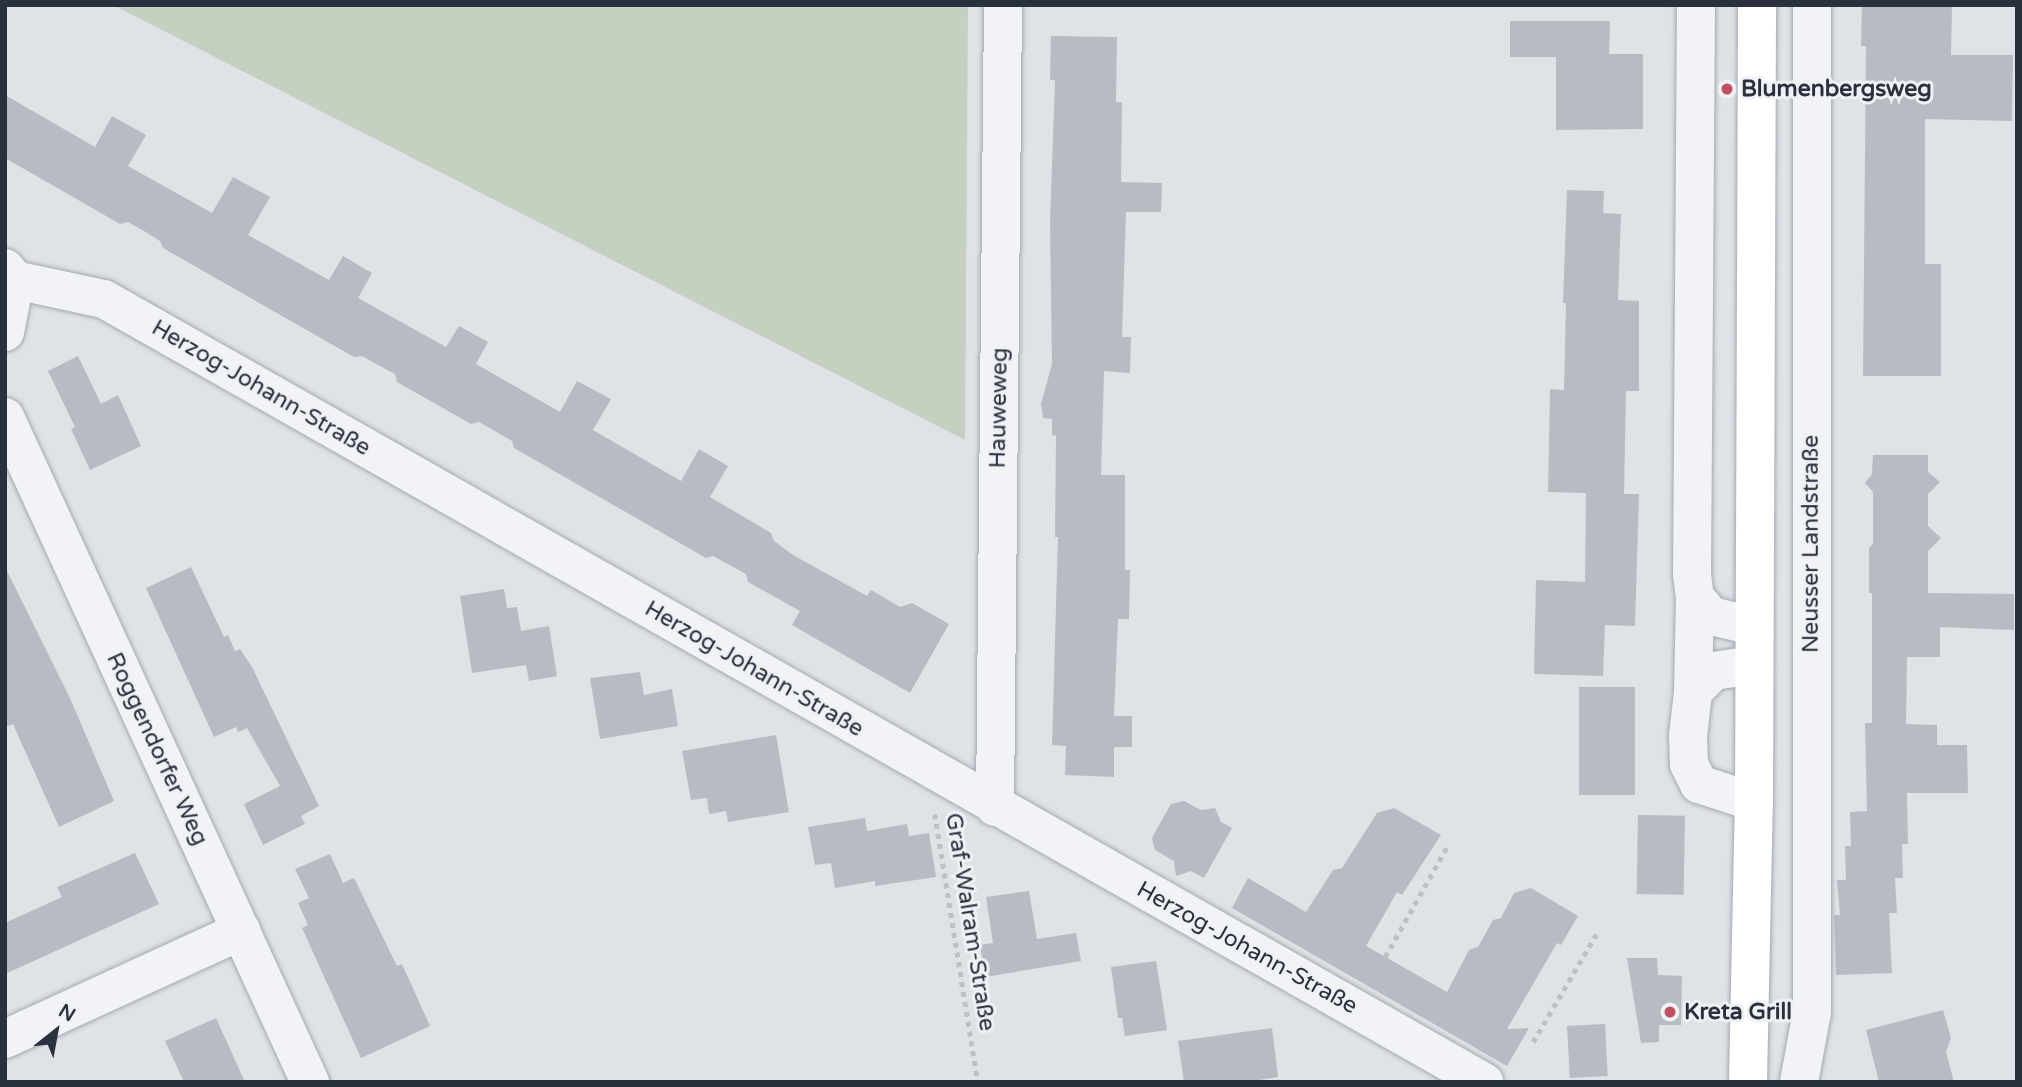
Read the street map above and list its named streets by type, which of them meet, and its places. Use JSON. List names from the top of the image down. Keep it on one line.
{"streets":{"street":["Herzog-Johann-Straße","Hauweweg","Neusser Landstraße","Roggendorfer Weg"],"path":["Graf-Walram-Straße"]},"crossings":[["Herzog-Johann-Straße","Hauweweg"],["Herzog-Johann-Straße","Graf-Walram-Straße"]],"places":["Blumenbergsweg","Kreta Grill"],"north":"top right"}
